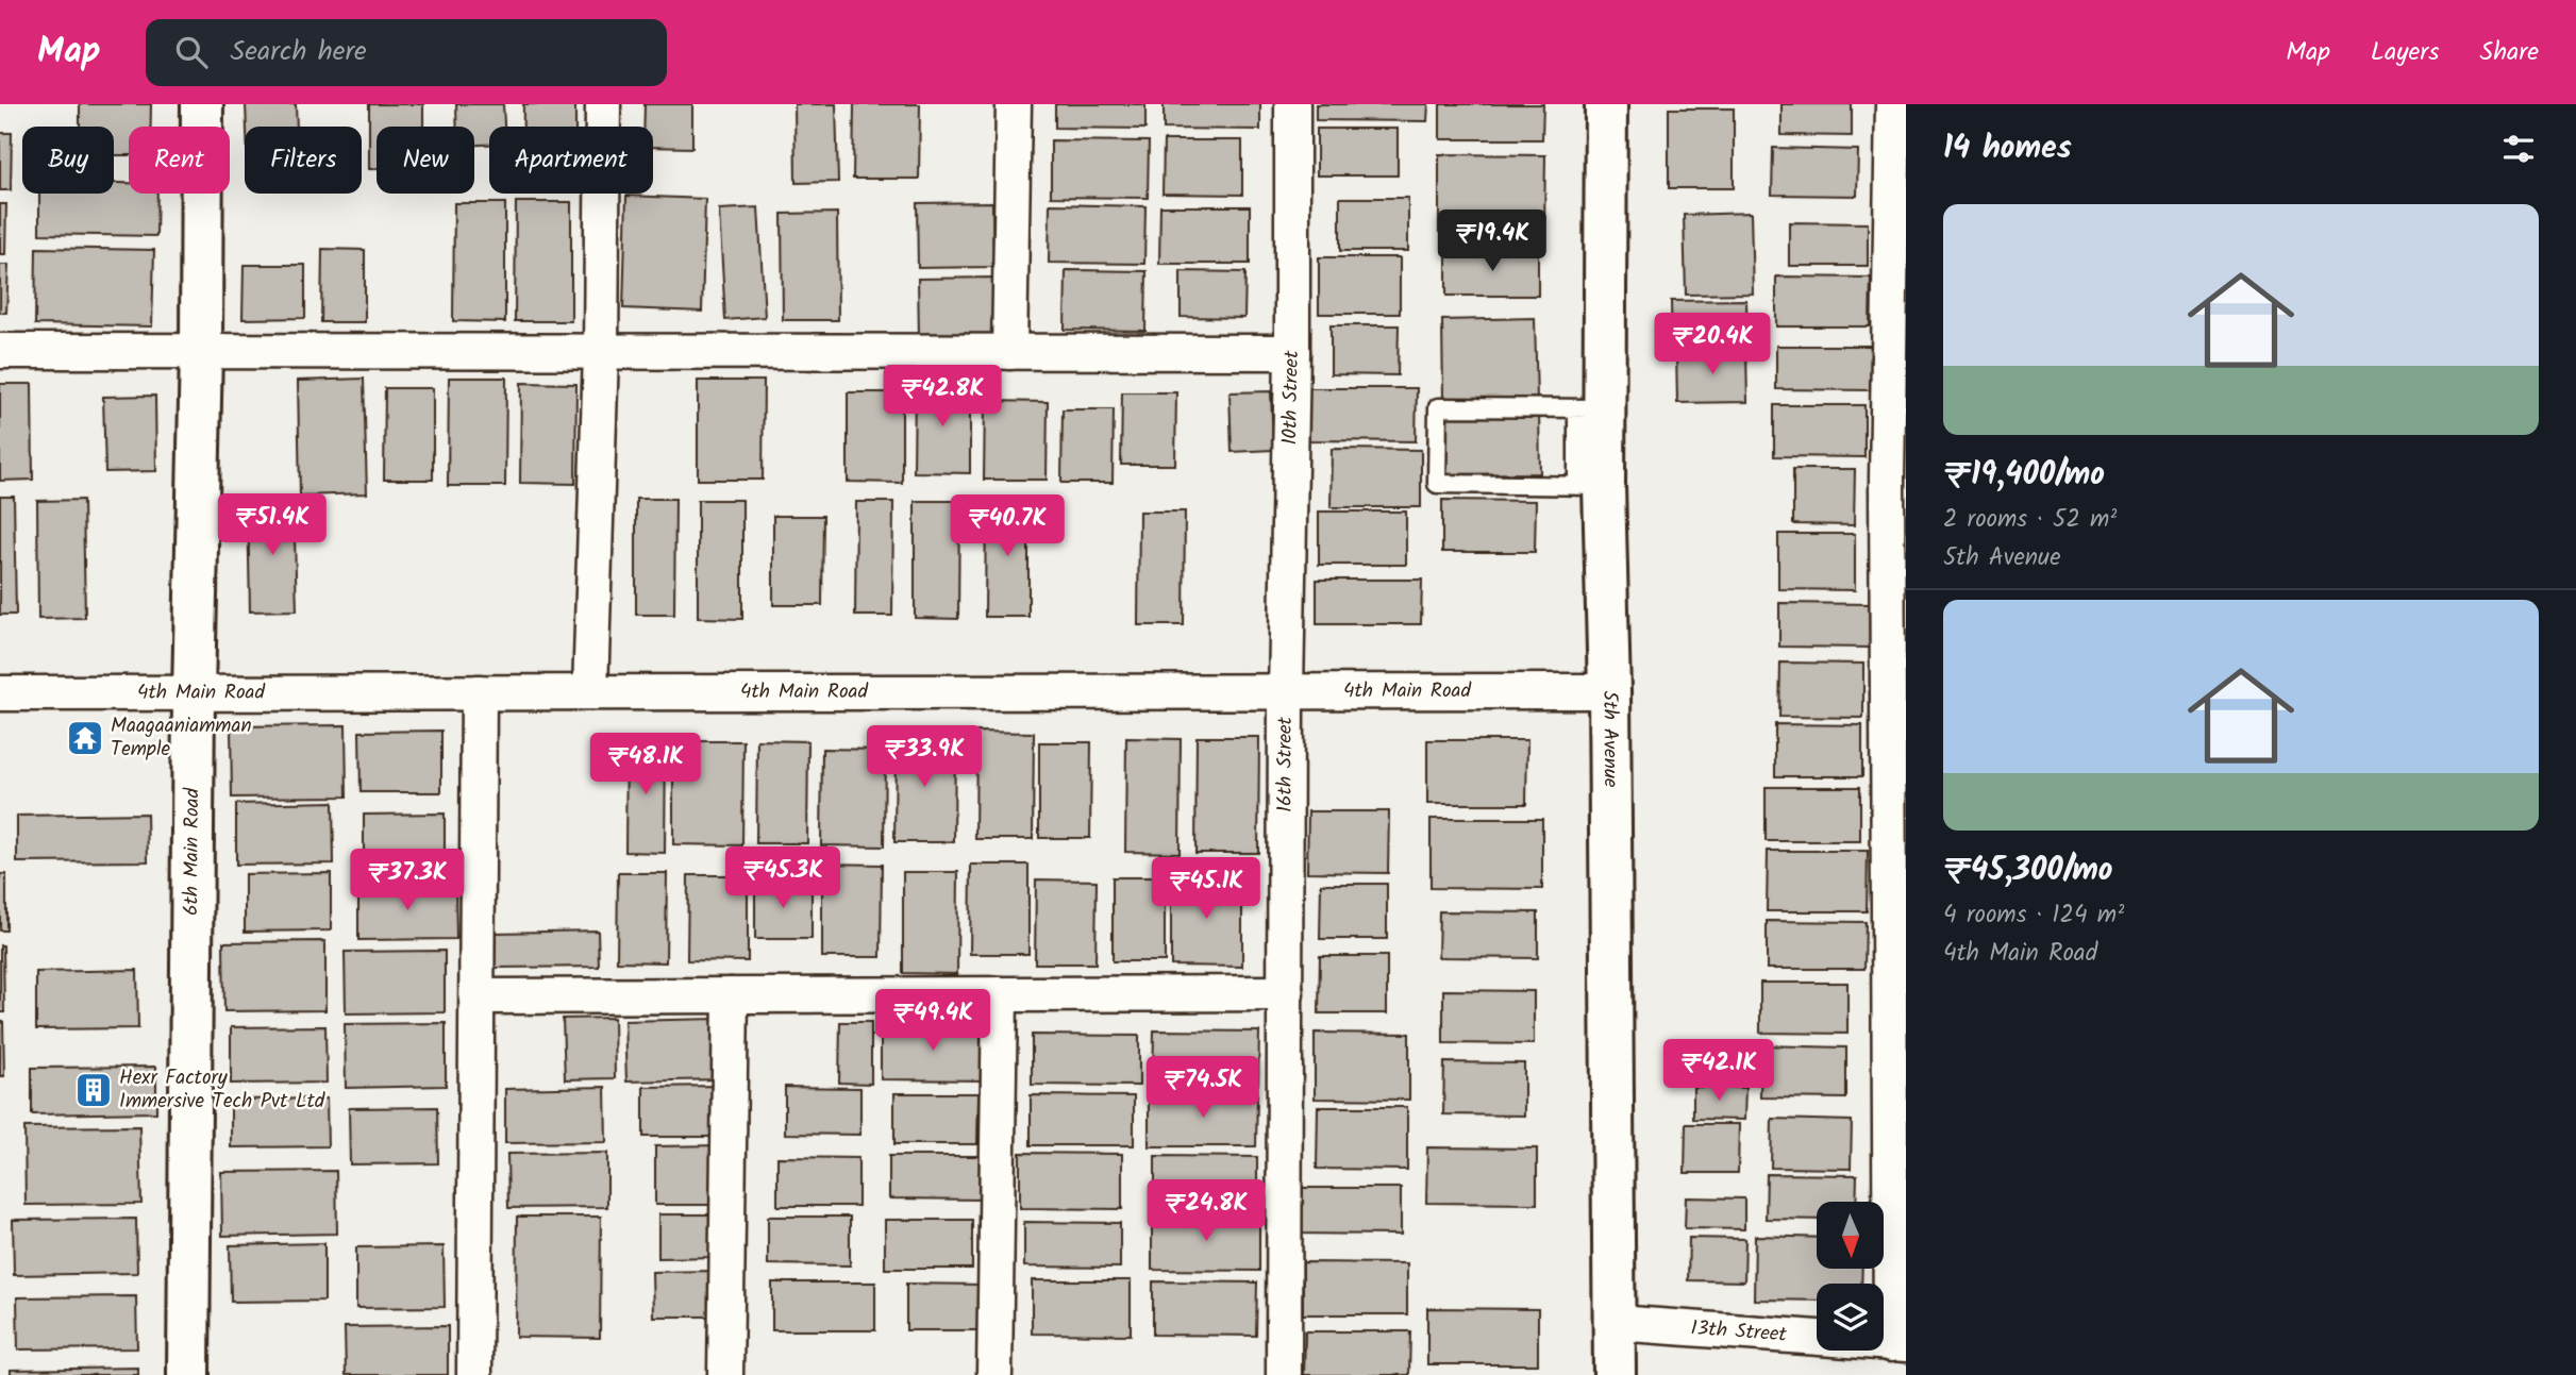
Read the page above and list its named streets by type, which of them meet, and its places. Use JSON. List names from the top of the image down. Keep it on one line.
{"streets":{"street":["10th Street","4th Main Road","5th Avenue","16th Street","6th Main Road","13th Street"]},"crossings":[["10th Street","4th Main Road"],["10th Street","16th Street"],["4th Main Road","5th Avenue"],["4th Main Road","16th Street"],["4th Main Road","6th Main Road"],["5th Avenue","13th Street"]],"places":{"temple":["Maagaaniamman Temple"],"building":["Hexr Factory Immersive Tech Pvt Ltd"]},"north":"bottom","page":{"header":"Map","search":"Search here","nav":["Map","Layers","Share"],"heading":"14 homes","chip":["Buy","Rent","Filters","New","Apartment"],"list":[{"name":"₹19,400/mo","note":"2 rooms · 52 m² · 5th Avenue"},{"name":"₹45,300/mo","note":"4 rooms · 124 m² · 4th Main Road"}],"price":["₹19.4K","₹20.4K","₹42.8K","₹51.4K","₹40.7K","₹33.9K","₹48.1K","₹45.3K","₹37.3K","₹45.1K","₹49.4K","₹42.1K","₹74.5K","₹24.8K"]}}
